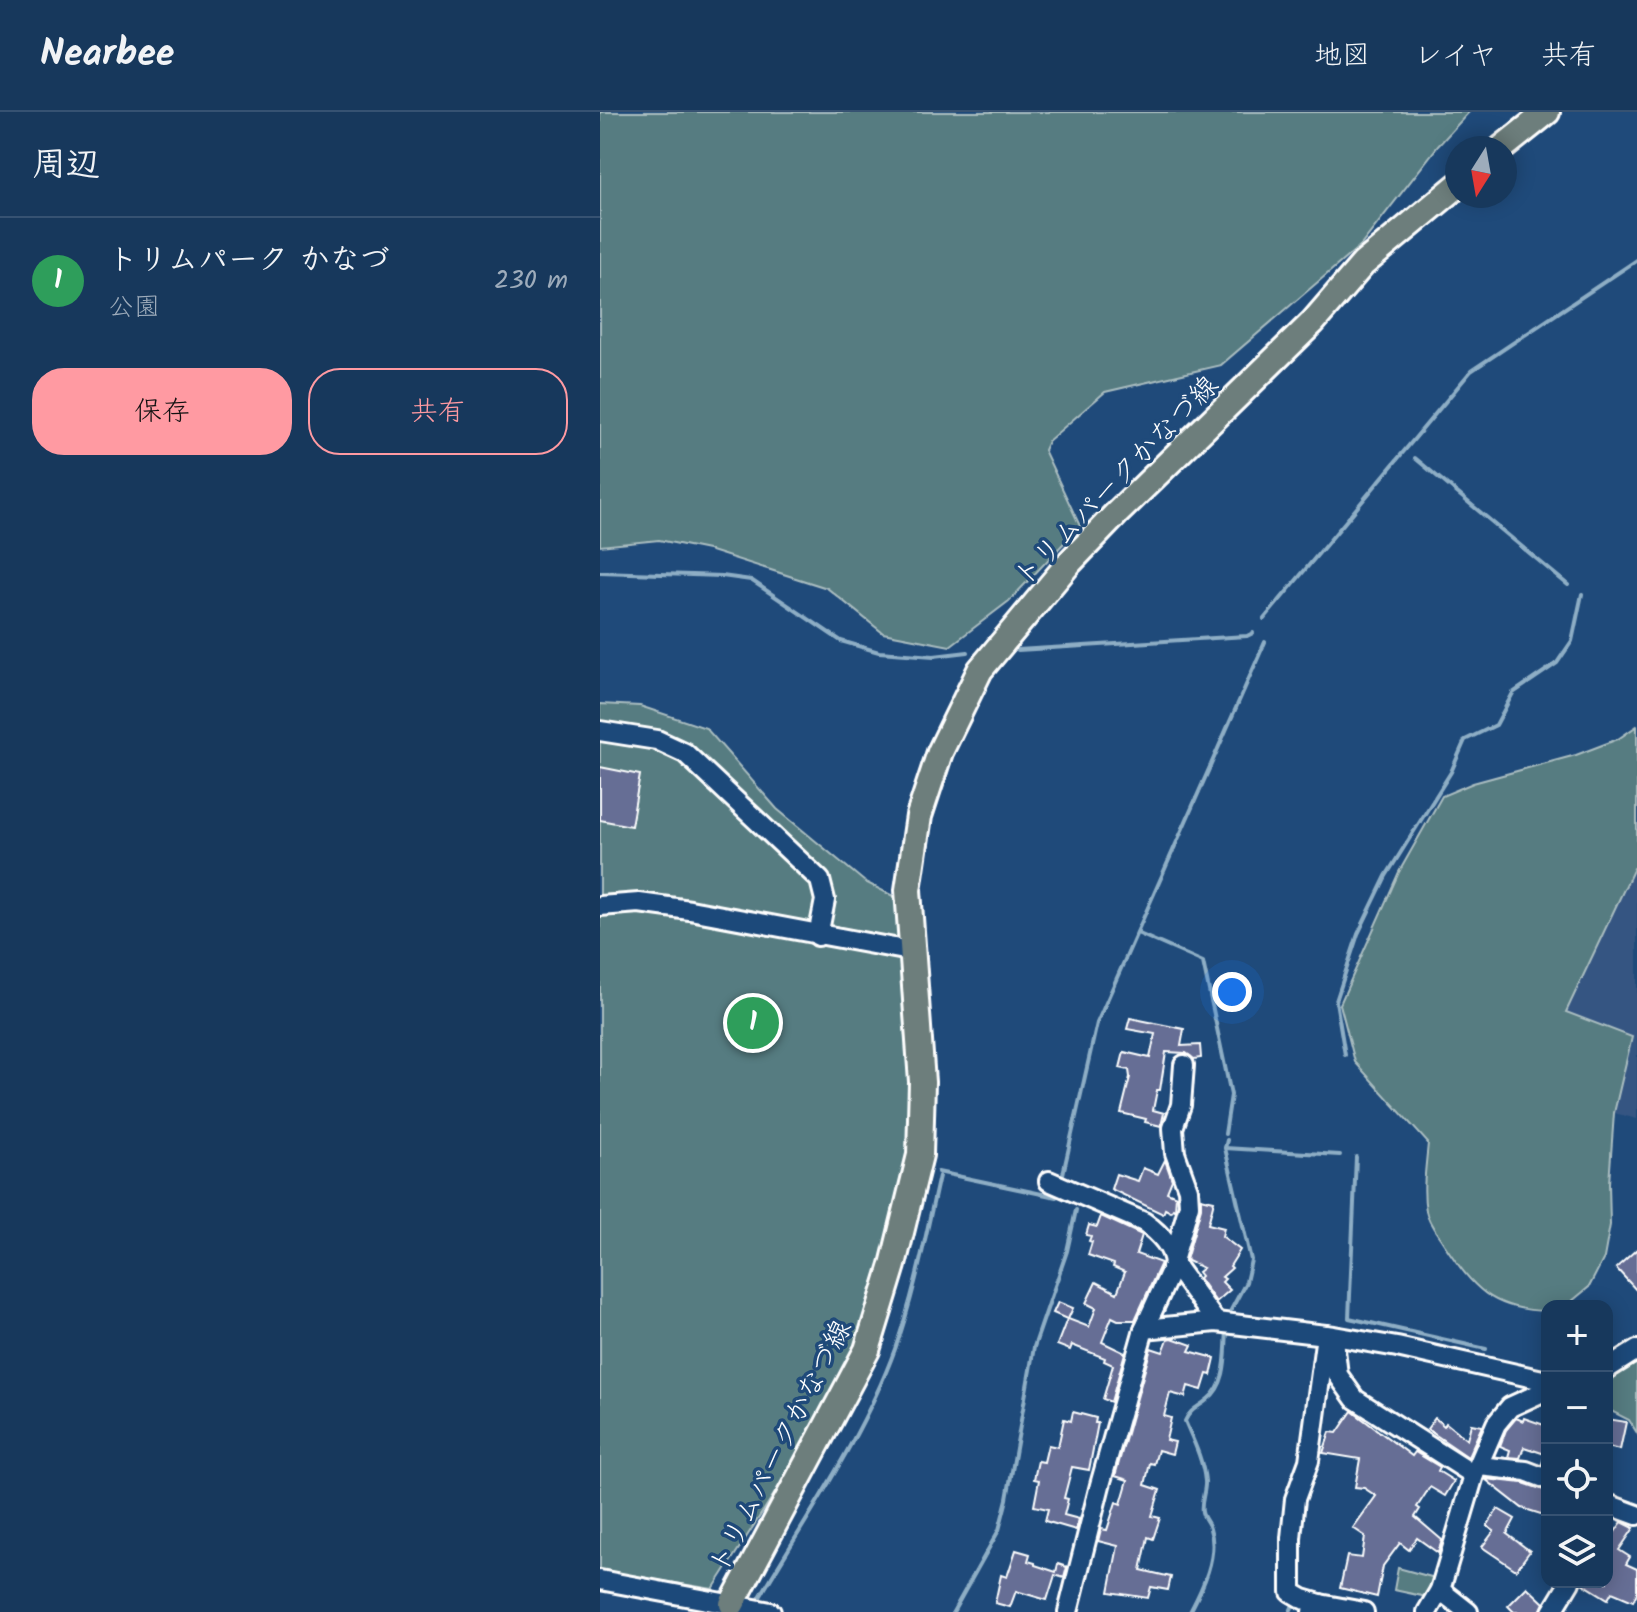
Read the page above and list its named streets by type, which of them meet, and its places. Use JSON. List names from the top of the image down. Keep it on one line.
{"streets":{"main road":["トリムパークかなづ線"]},"north":"bottom","page":{"header":"Nearbee","nav":["地図","レイヤ","共有"],"heading":"周辺","list":[{"mark":"1","name":"トリムパーク かなづ","note":"公園","value":"230 m"}],"buttons":["保存","共有"],"pins":"1","map_buttons":["+","−"]}}
